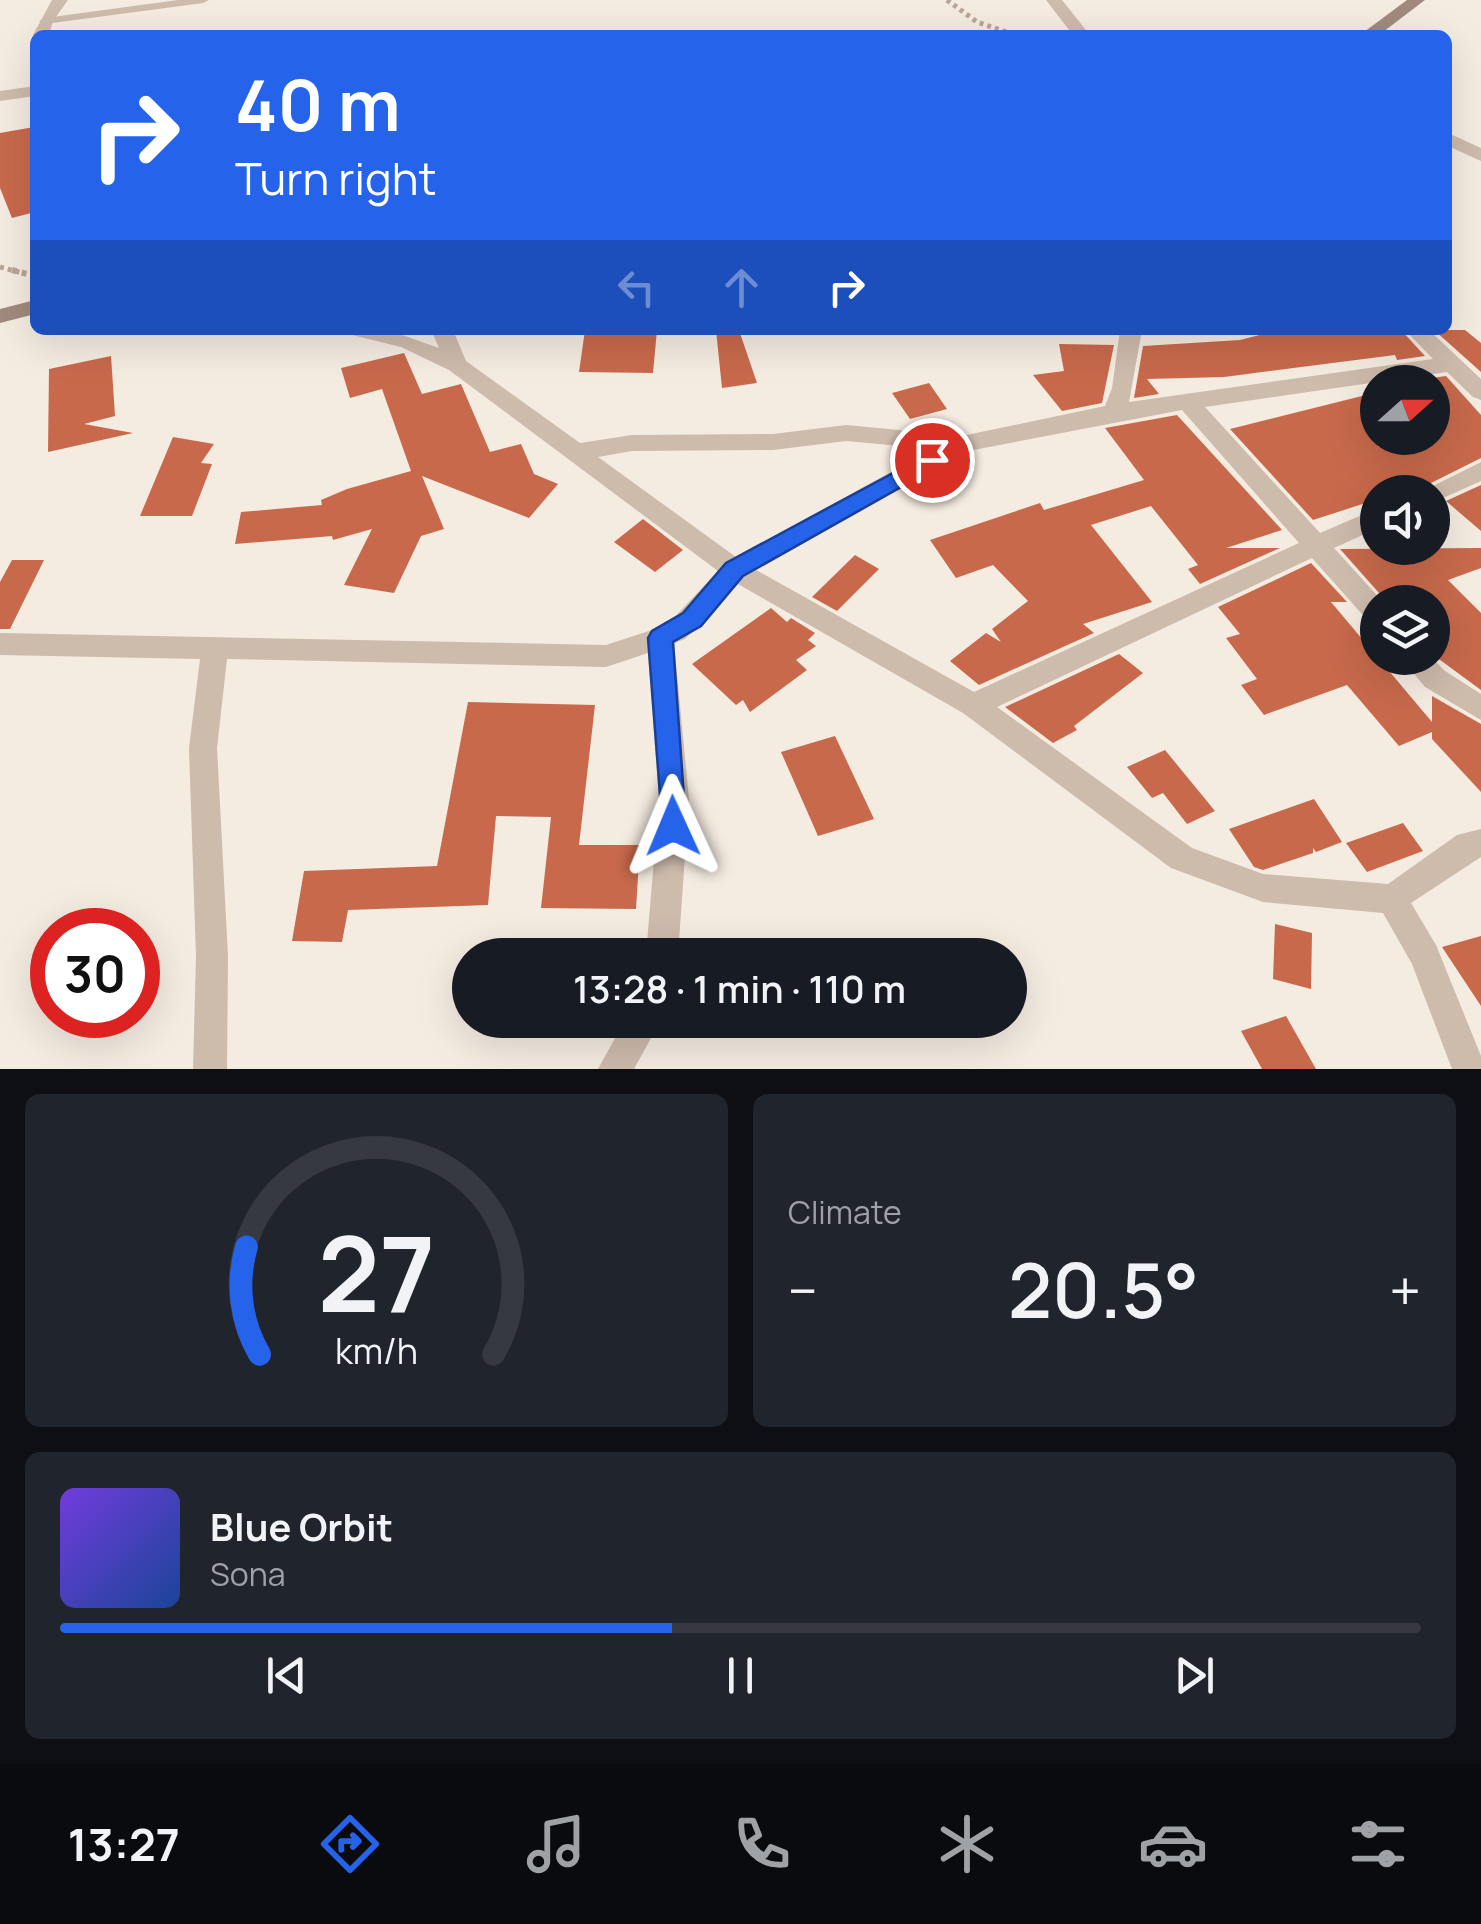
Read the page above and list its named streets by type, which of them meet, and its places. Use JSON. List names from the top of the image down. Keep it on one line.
{"north":"right","page":{"turn":["40 m","Turn right"],"limit":"30","trip":"13:28 · 1 min · 110 m","tile":"Climate","heat":["−","20.5°","+"],"song":["Blue Orbit","Sona"],"tabs":"13:27","gauge":["27","km/h"]}}
